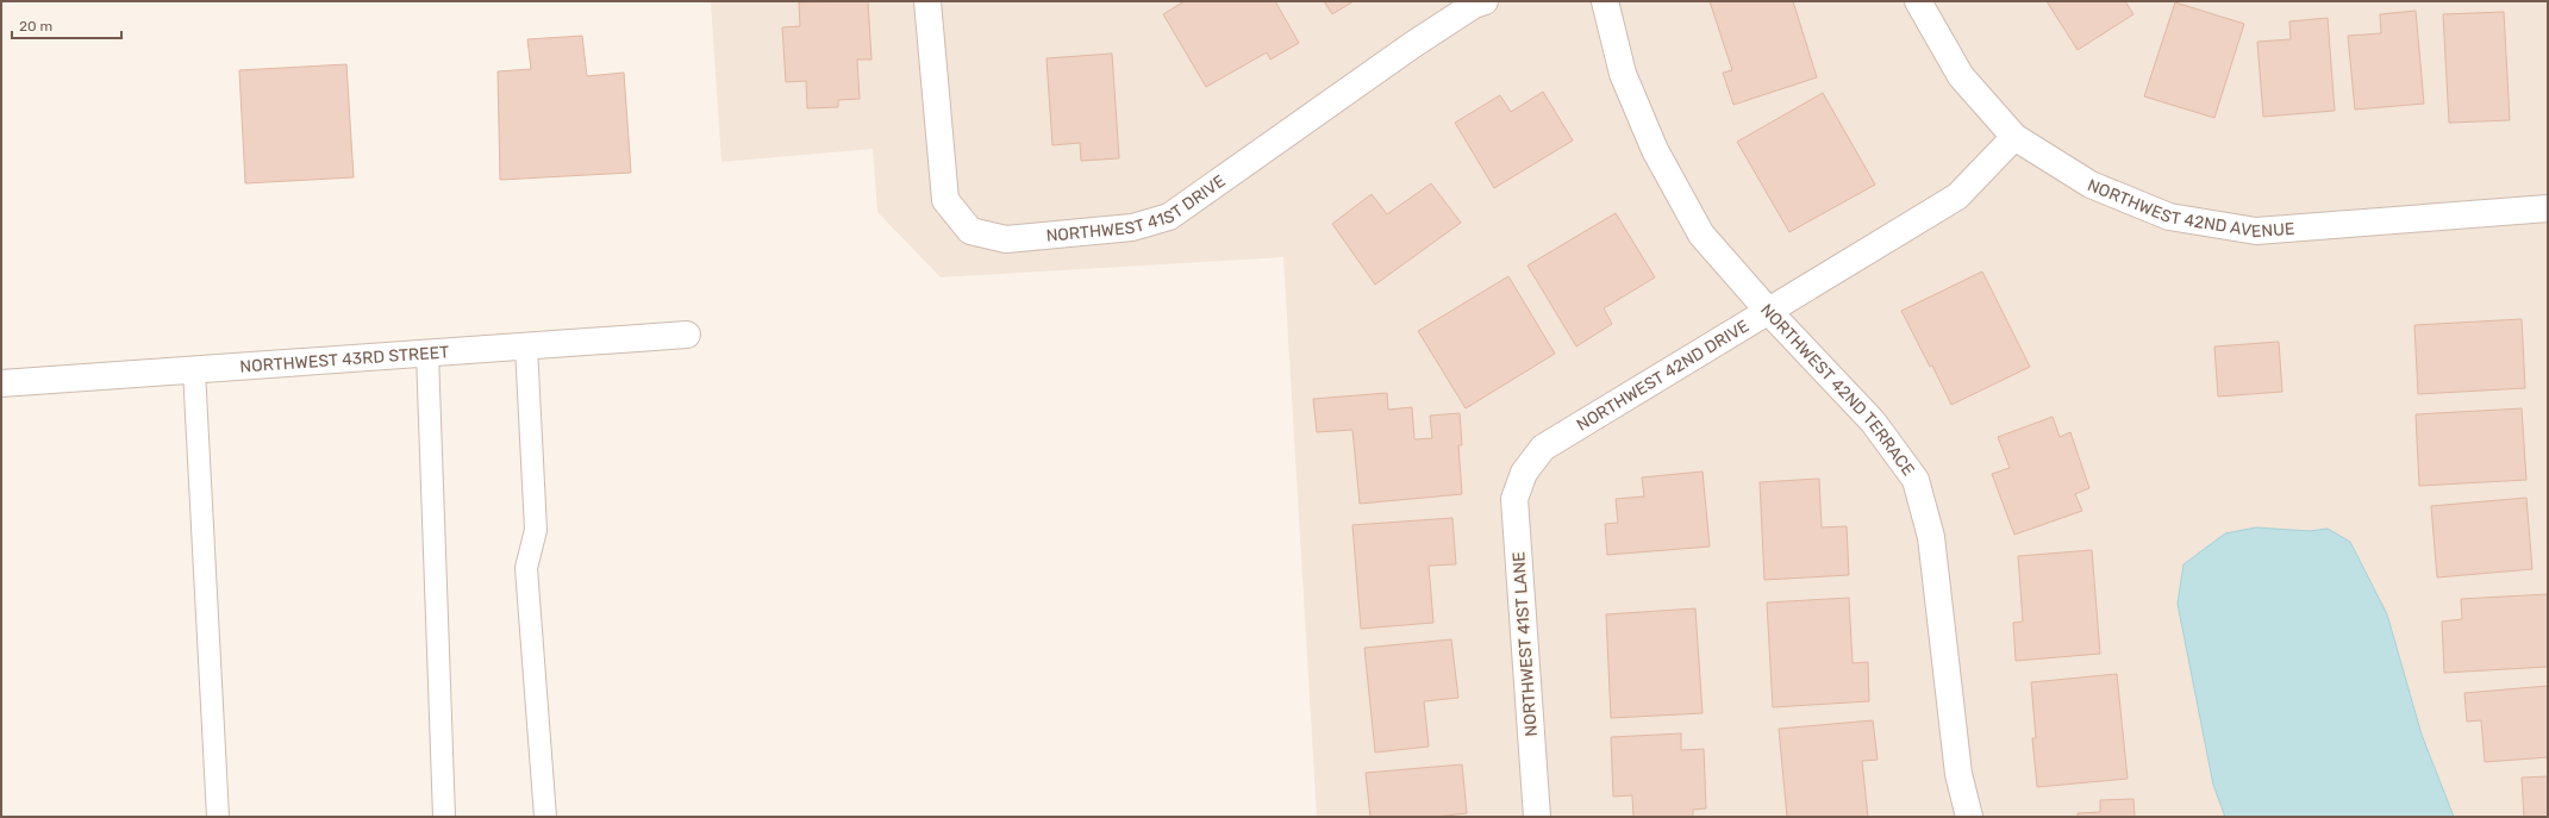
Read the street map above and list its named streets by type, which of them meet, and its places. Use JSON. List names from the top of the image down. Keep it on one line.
{"streets":{"street":["NORTHWEST 42ND AVENUE","NORTHWEST 41ST DRIVE","NORTHWEST 43RD STREET","NORTHWEST 42ND DRIVE","NORTHWEST 42ND TERRACE","NORTHWEST 41ST LANE"]},"crossings":[["NORTHWEST 42ND AVENUE","NORTHWEST 42ND DRIVE"],["NORTHWEST 42ND DRIVE","NORTHWEST 42ND TERRACE"],["NORTHWEST 42ND DRIVE","NORTHWEST 41ST LANE"]],"scale_bar":"20 m"}
